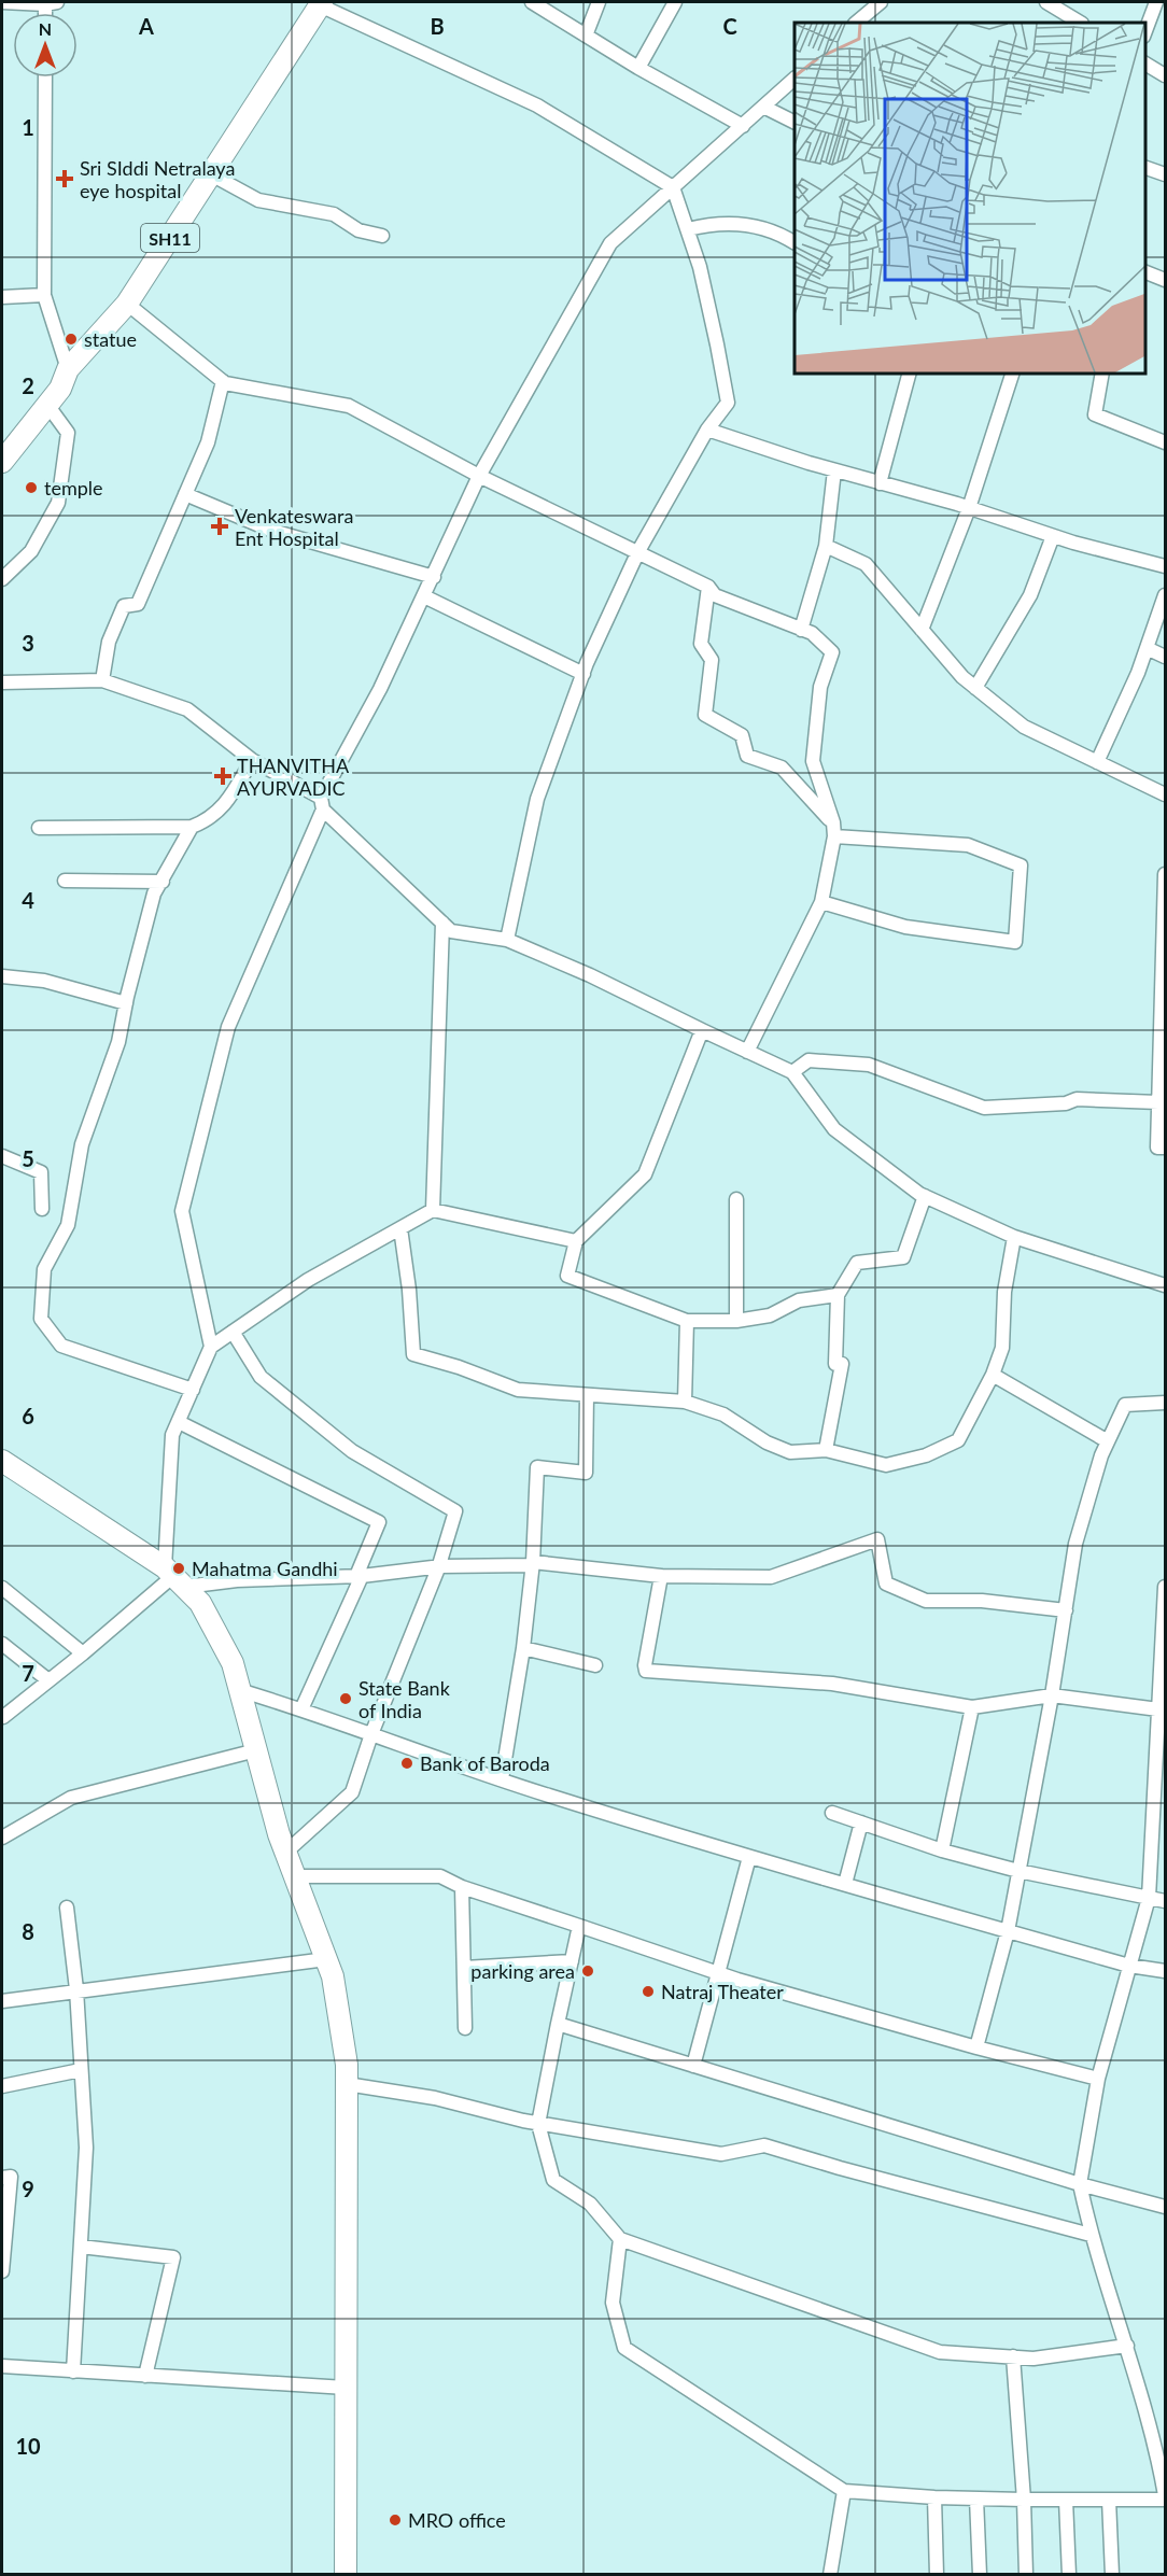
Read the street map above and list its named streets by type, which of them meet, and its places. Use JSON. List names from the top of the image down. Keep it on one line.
{"streets":{"main road":["SH11"]},"places":{"health":["Sri SIddi Netralaya eye hospital","Venkateswara Ent Hospital","THANVITHA AYURVADIC"],"other":["statue","temple","Mahatma Gandhi","State Bank of India","Bank of Baroda","parking area","Natraj Theater","MRO office"]},"north":"top","grid":{"columns":["A","B","C"],"rows":["1","2","3","4","5","6","7","8","9","10"]}}
